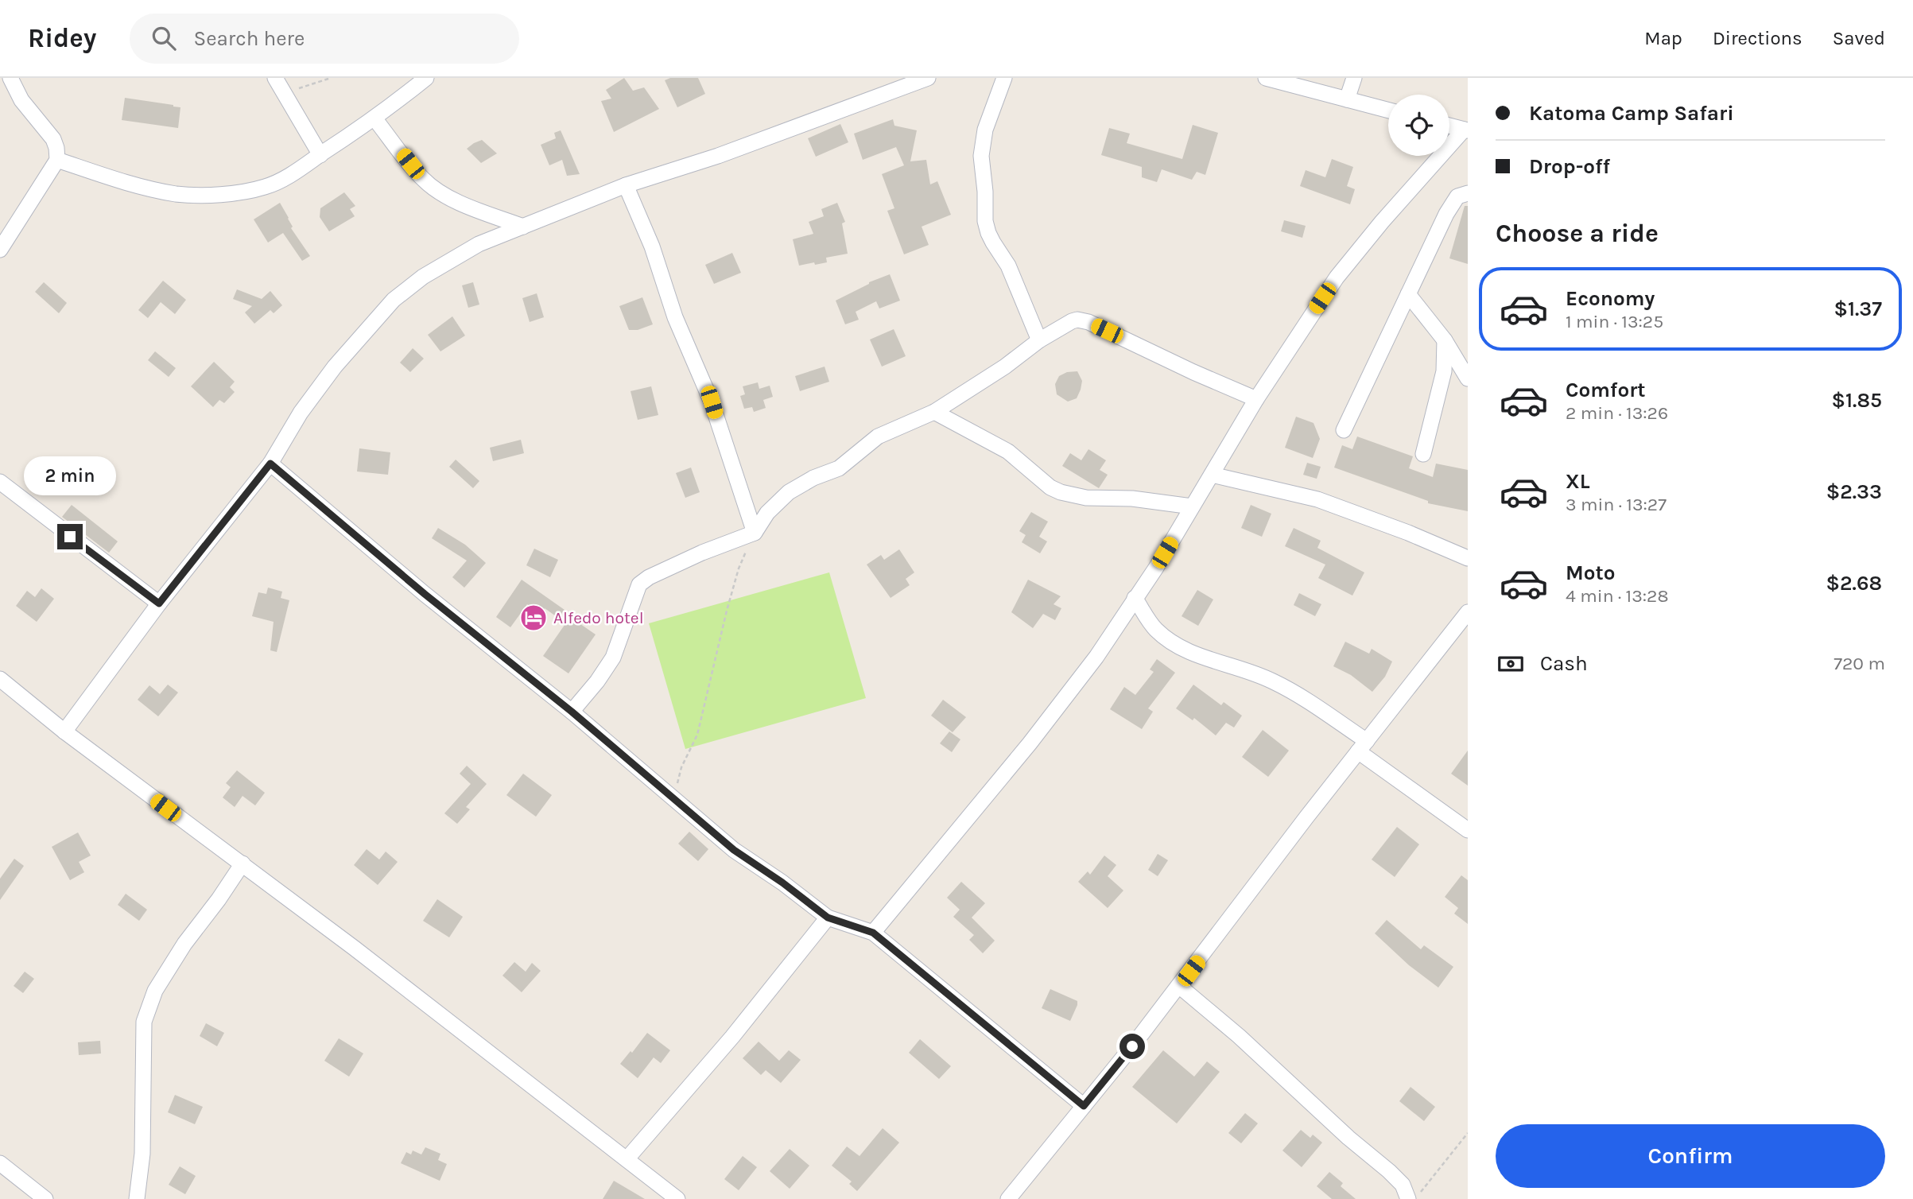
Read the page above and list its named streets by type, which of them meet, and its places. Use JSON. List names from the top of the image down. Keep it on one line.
{"places":{"hotel":["Alfedo hotel"]},"page":{"header":"Ridey","search":"Search here","nav":["Map","Directions","Saved"],"banner":["Katoma Camp Safari","Drop-off"],"heading":"Choose a ride","list":[{"name":"Economy","note":"1 min · 13:25","value":"$1.37"},{"name":"Comfort","note":"2 min · 13:26","value":"$1.85"},{"name":"XL","note":"3 min · 13:27","value":"$2.33"},{"name":"Moto","note":"4 min · 13:28","value":"$2.68"}],"bubble":"2 min","pay":["Cash","720 m"],"buttons":"Confirm"}}
